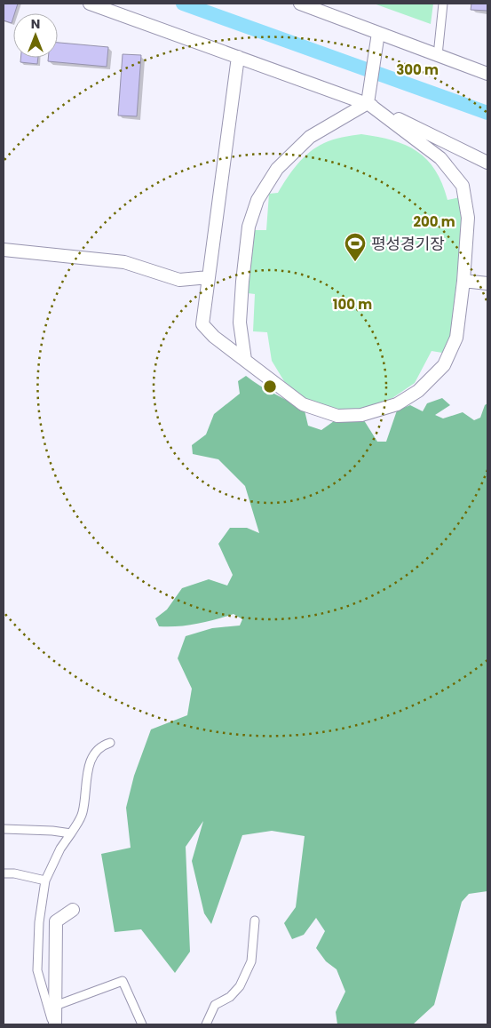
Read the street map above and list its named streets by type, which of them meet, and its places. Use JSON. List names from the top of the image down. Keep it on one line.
{"places":{"sports":["평성경기장"]},"north":"top","rings":["300 m","200 m","100 m"]}
